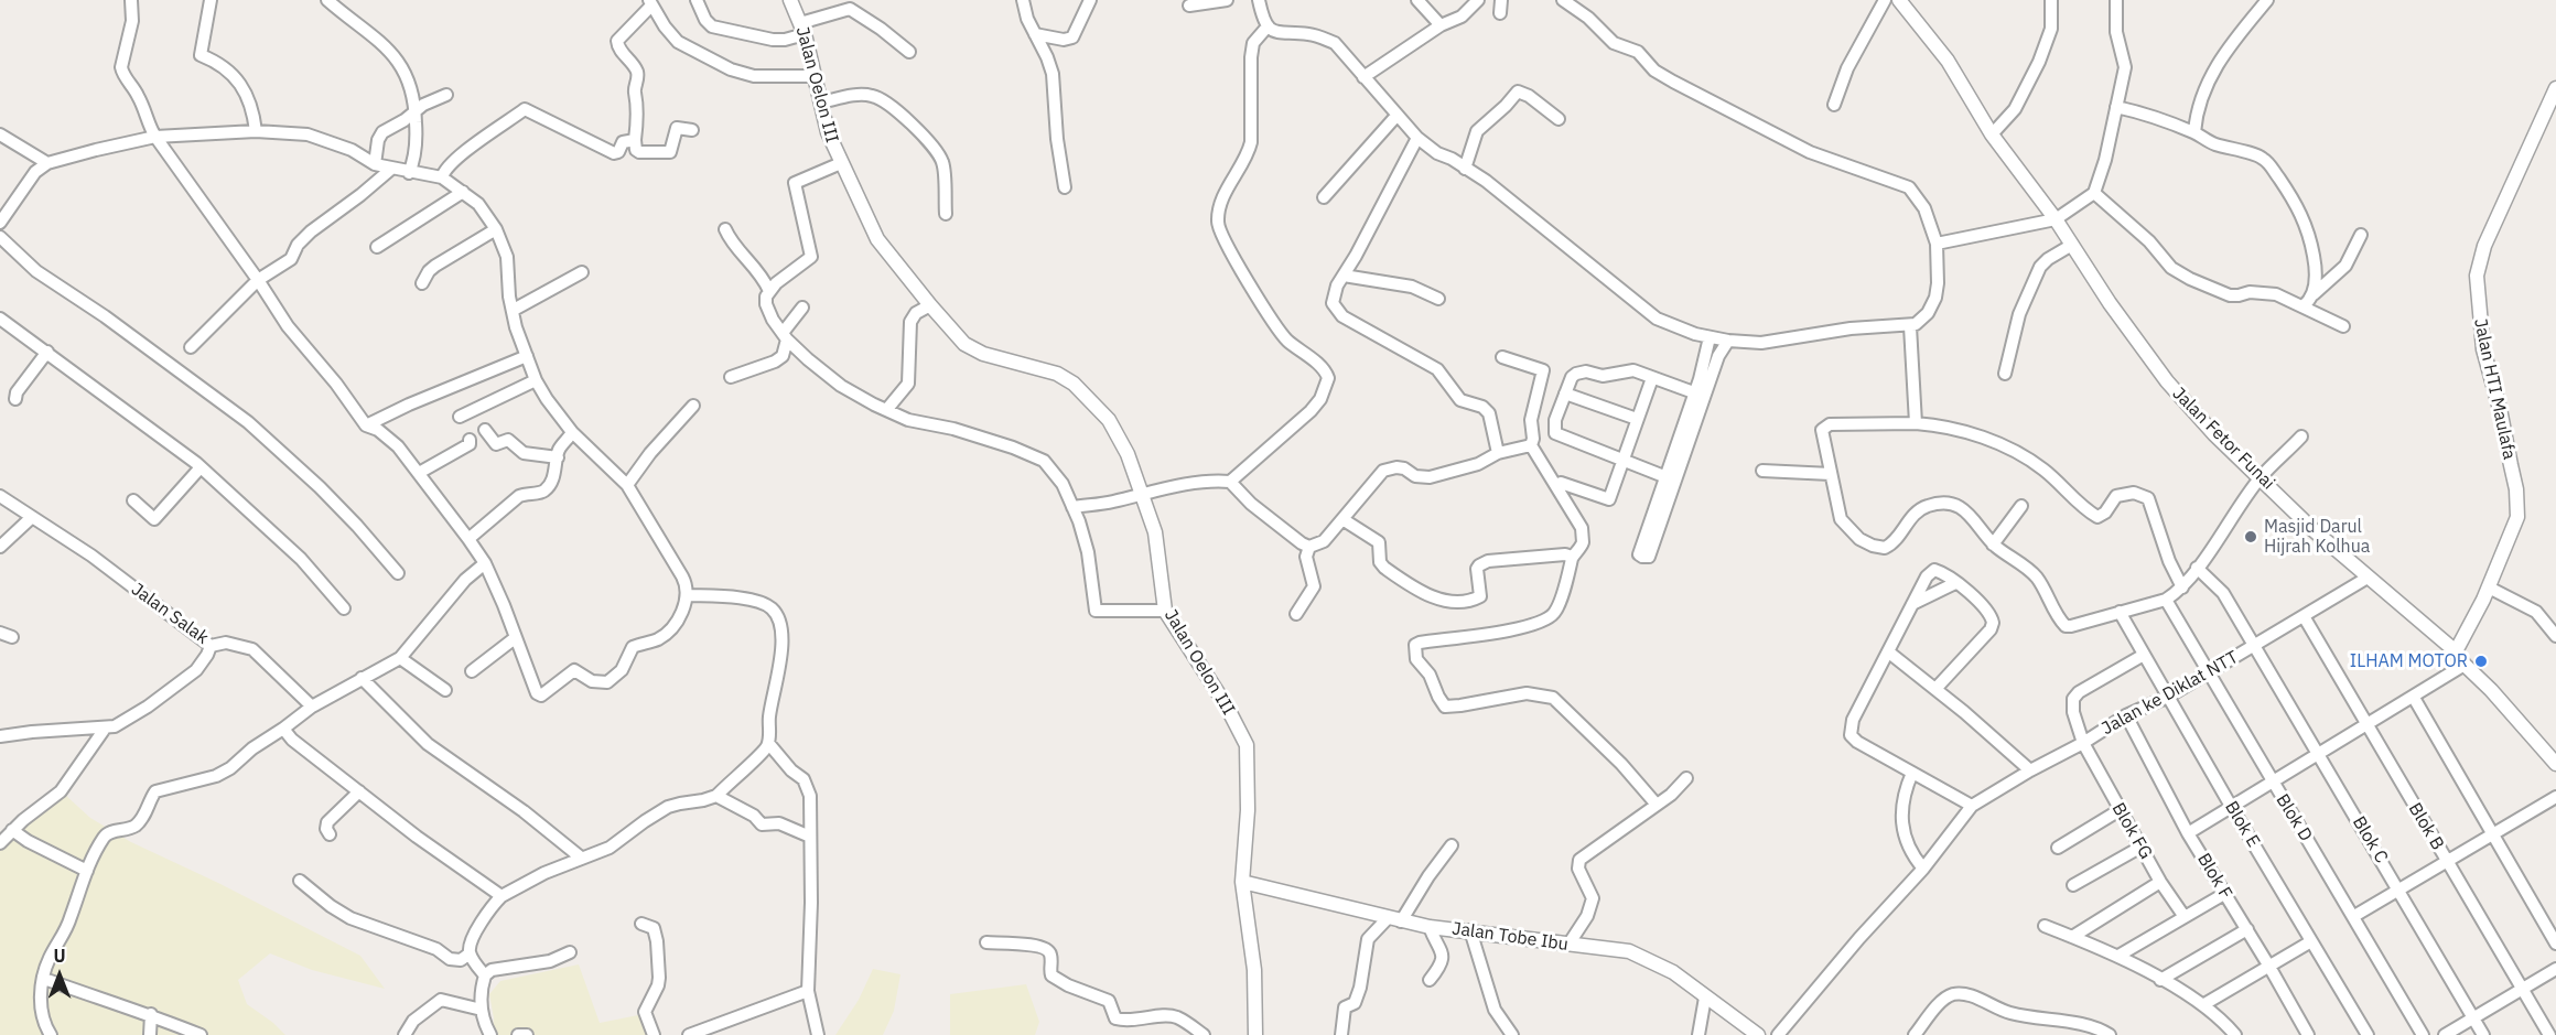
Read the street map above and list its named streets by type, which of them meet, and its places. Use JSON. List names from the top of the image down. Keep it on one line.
{"streets":{"street":["Jalan Oelon III","Jalan HTI Maulafa","Jalan Fetor Funai","Jalan Salak","Jalan ke Diklat NTT","Blok D","Blok E","Blok B","Blok FG","Blok C","Blok F","Jalan Tobe Ibu"]},"crossings":[["Jalan Oelon III","Jalan Tobe Ibu"],["Jalan HTI Maulafa","Jalan Fetor Funai"],["Jalan Fetor Funai","Jalan ke Diklat NTT"],["Jalan ke Diklat NTT","Blok D"],["Jalan ke Diklat NTT","Blok E"],["Jalan ke Diklat NTT","Blok B"],["Jalan ke Diklat NTT","Blok FG"],["Jalan ke Diklat NTT","Blok C"],["Jalan ke Diklat NTT","Blok F"],["Blok E","Blok FG"]],"places":["Masjid Darul Hijrah Kolhua","ILHAM MOTOR"],"north":"top"}
